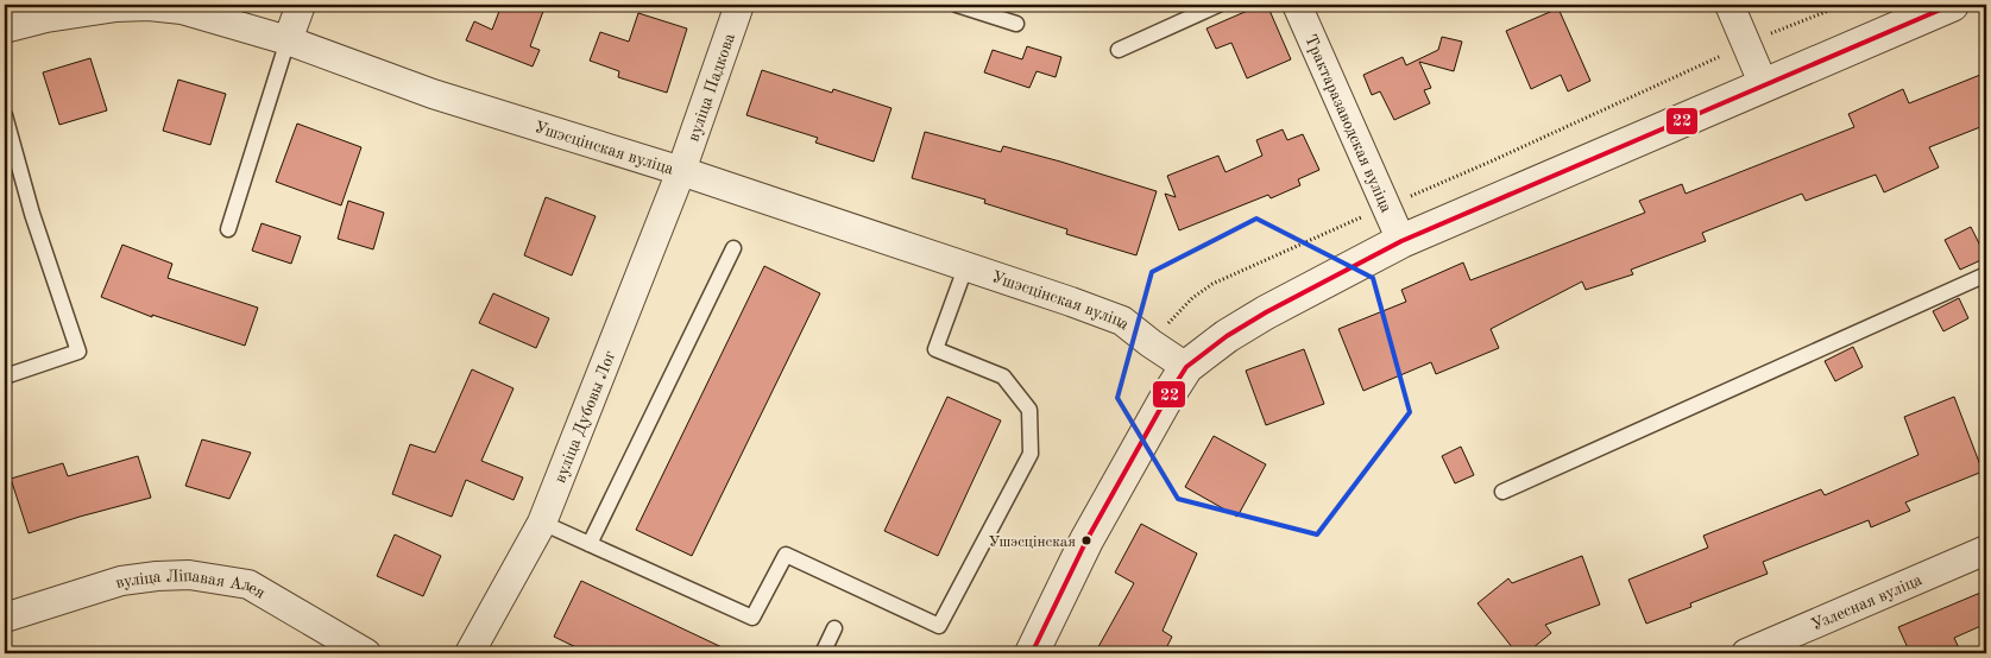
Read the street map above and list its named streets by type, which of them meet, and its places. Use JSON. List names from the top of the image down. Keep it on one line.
{"streets":{"street":["вуліца Падкова","Трактаразаводская вуліца","Ушэсцінская вуліца","вуліца Дубовы Лог","вуліца Ліпавая Алея","Узлесная вуліца"]},"crossings":[["вуліца Падкова","Ушэсцінская вуліца"],["вуліца Падкова","вуліца Дубовы Лог"],["Ушэсцінская вуліца","вуліца Дубовы Лог"]],"places":["Ушэсцінская"],"lines":["transit line 22"]}
